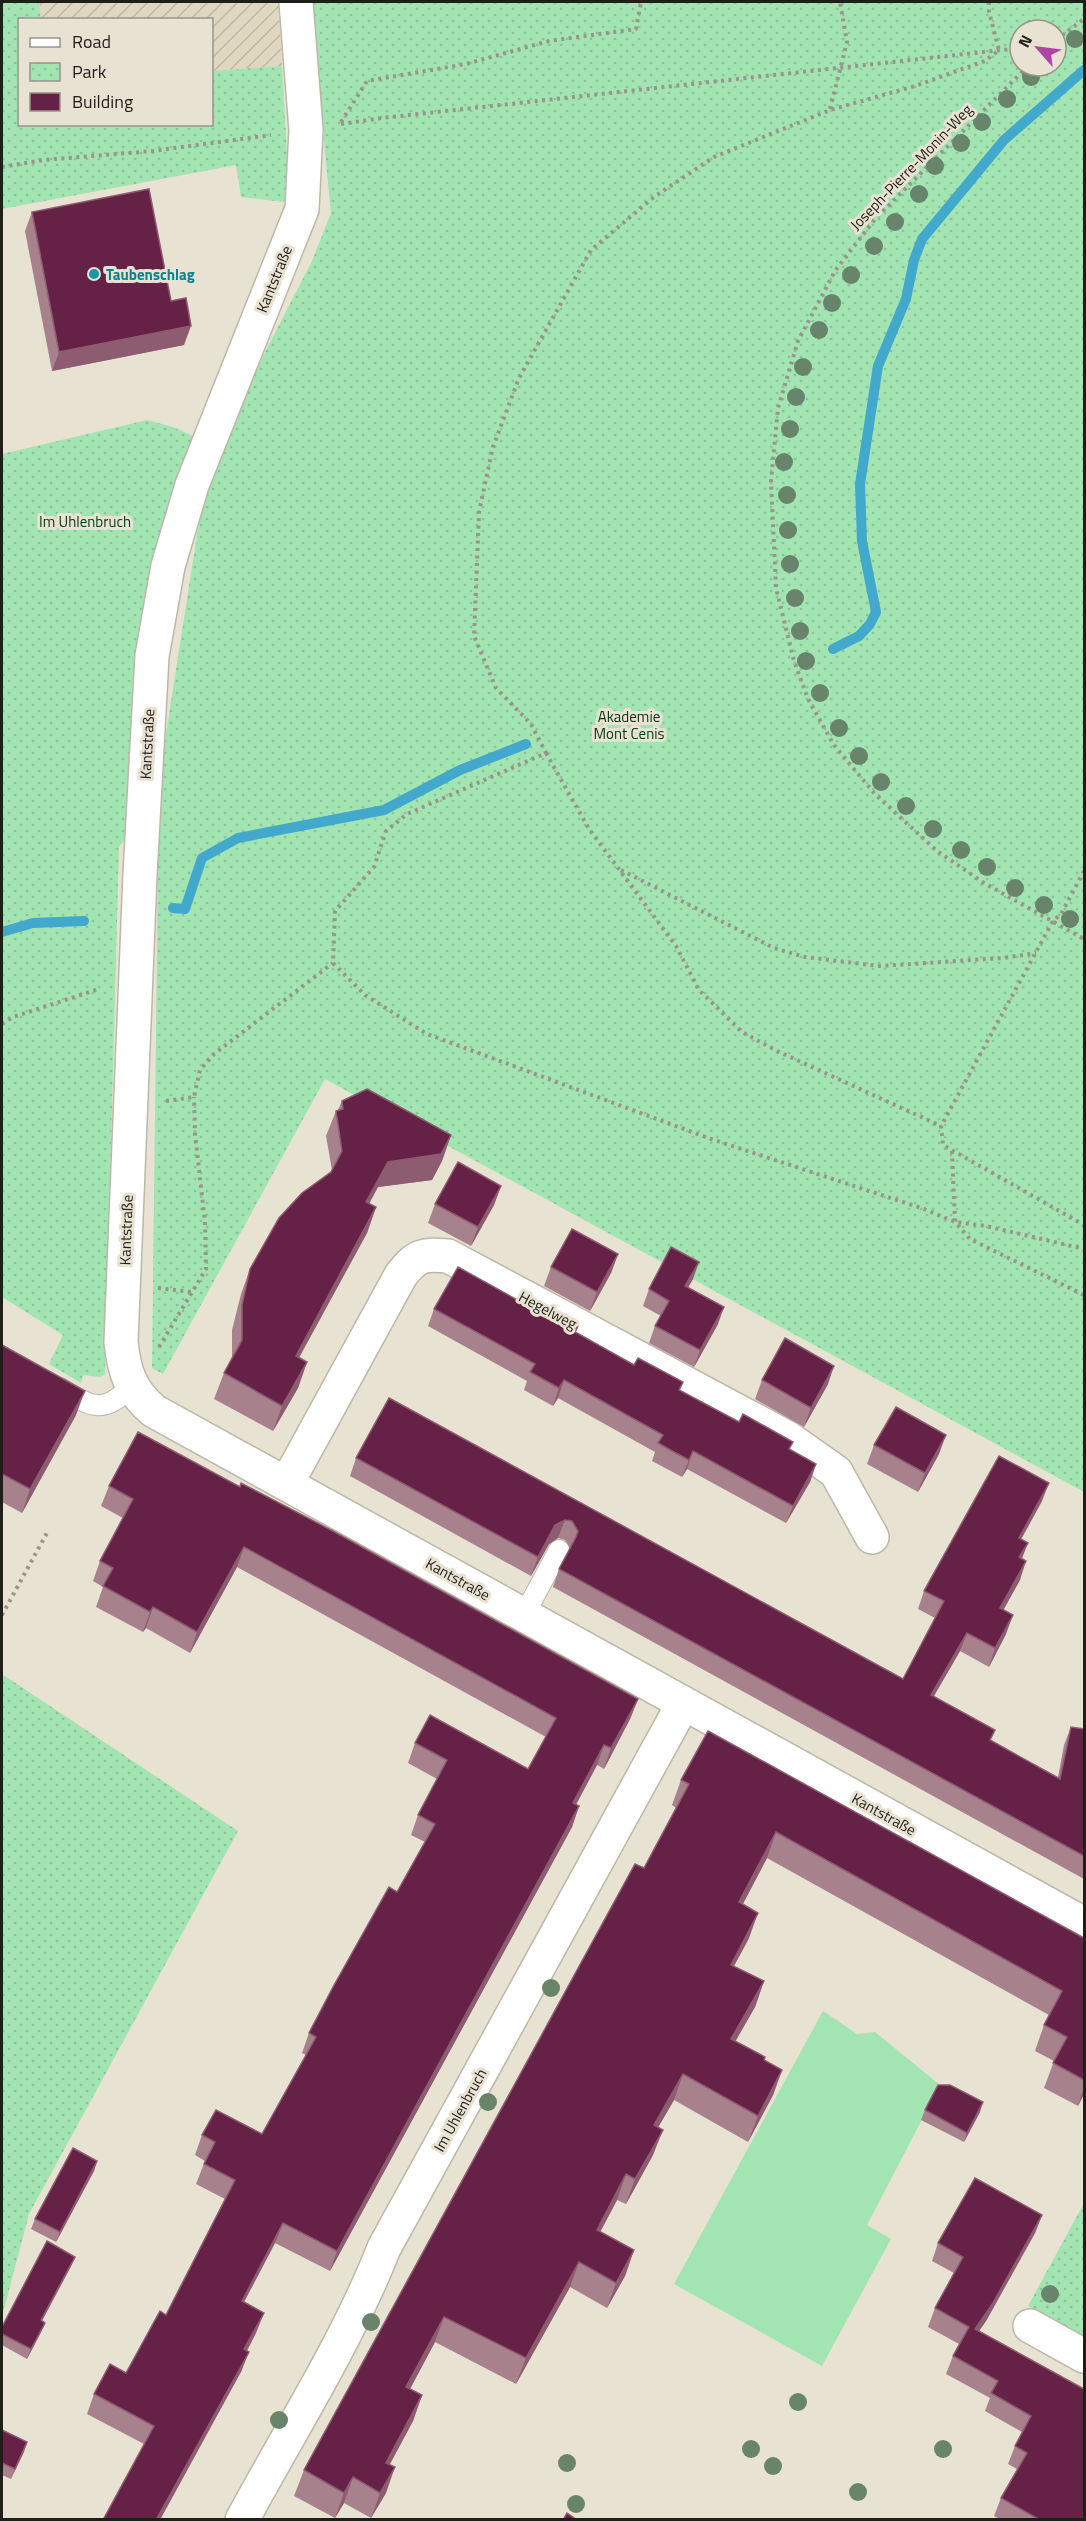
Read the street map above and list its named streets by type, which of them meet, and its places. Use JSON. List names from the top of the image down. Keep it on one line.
{"streets":{"street":["Kantstraße","Hegelweg","Im Uhlenbruch"],"path":["Joseph-Pierre-Monin-Weg"]},"crossings":[["Kantstraße","Hegelweg"],["Kantstraße","Im Uhlenbruch"]],"parks":["Im Uhlenbruch","Akademie Mont Cenis"],"places":["Taubenschlag"],"legend":["Road","Park","Building"],"north":"top left"}
